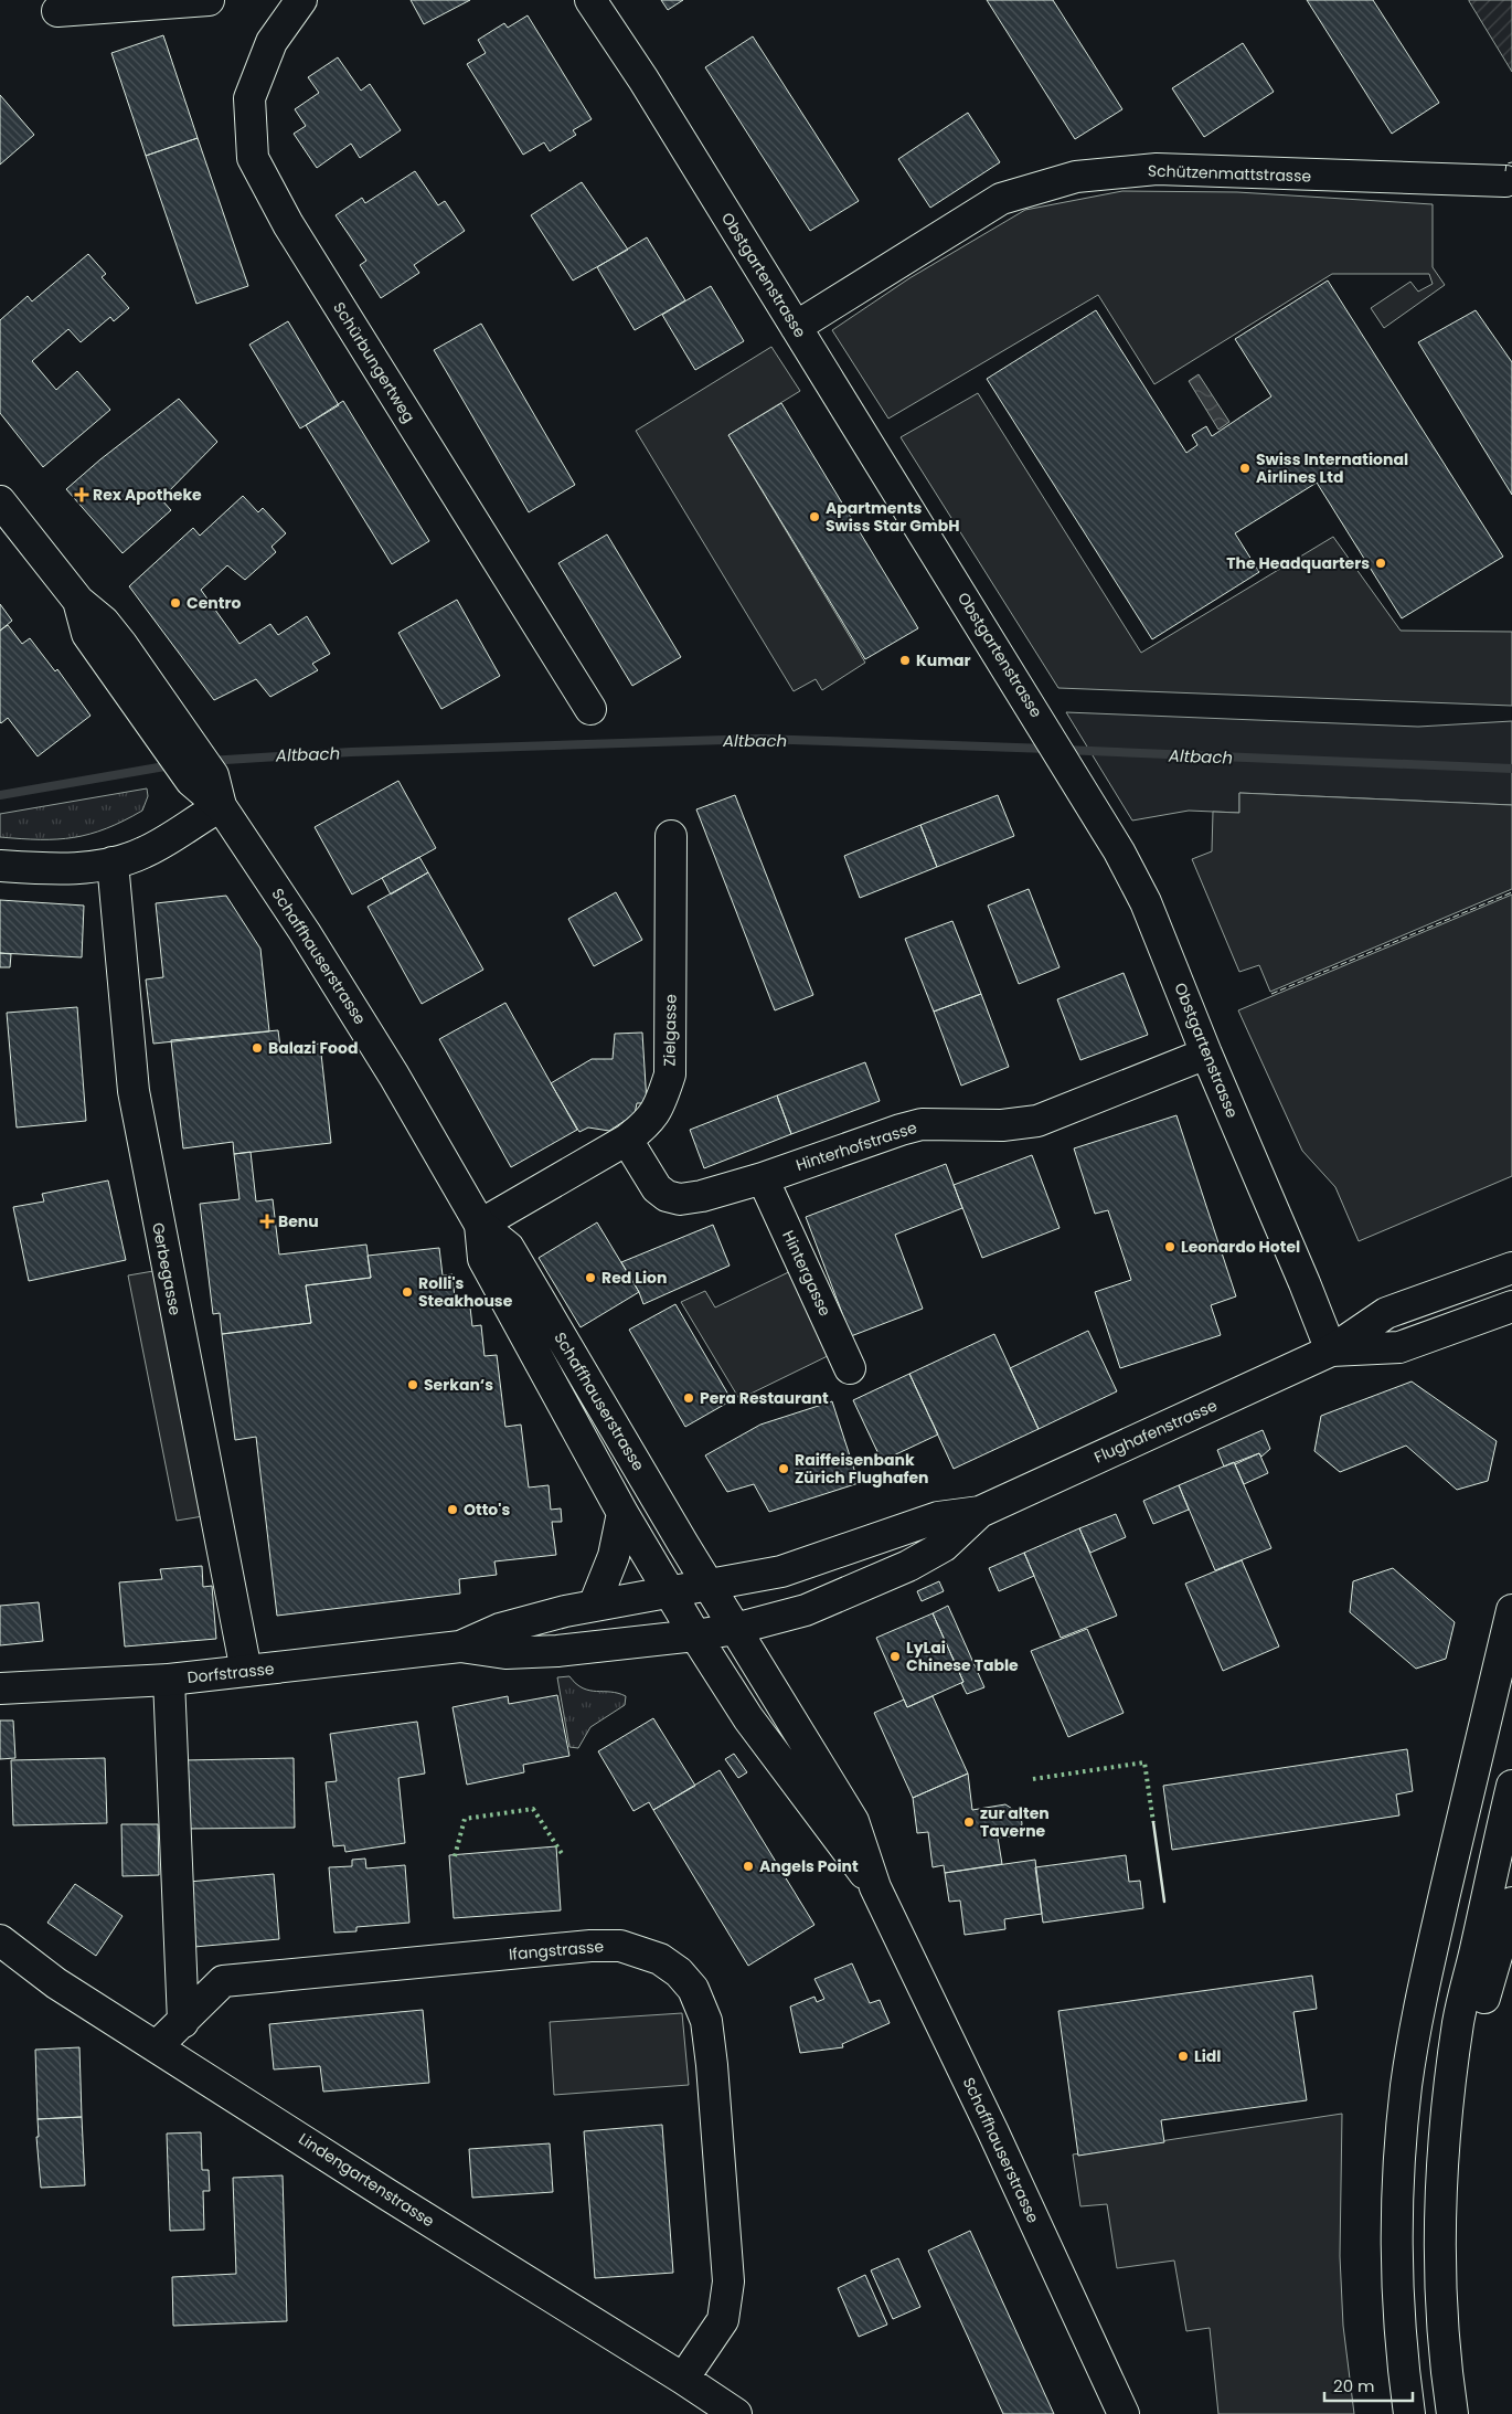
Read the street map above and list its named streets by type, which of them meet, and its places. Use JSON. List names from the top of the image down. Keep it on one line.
{"streets":{"main road":["Schützenmattstrasse","Obstgartenstrasse","Schürbungertweg","Schaffhauserstrasse","Zielgasse","Hinterhofstrasse","Gerbegasse","Hintergasse","Flughafenstrasse","Dorfstrasse","Ifangstrasse","Lindengartenstrasse"]},"crossings":[["Schützenmattstrasse","Obstgartenstrasse"],["Obstgartenstrasse","Hinterhofstrasse"],["Obstgartenstrasse","Flughafenstrasse"],["Schaffhauserstrasse","Zielgasse"],["Schaffhauserstrasse","Flughafenstrasse"],["Schaffhauserstrasse","Dorfstrasse"],["Zielgasse","Hinterhofstrasse"],["Hinterhofstrasse","Hintergasse"],["Gerbegasse","Dorfstrasse"],["Ifangstrasse","Lindengartenstrasse"]],"water":["Altbach"],"places":{"other":["Swiss International Airlines Ltd","Apartments Swiss Star GmbH","The Headquarters","Centro","Kumar","Balazi Food","Leonardo Hotel","Red Lion","Rolli's Steakhouse","Serkan‘s","Pera Restaurant","Raiffeisenbank Zürich Flughafen","Otto's","LyLai Chinese Table","zur alten Taverne","Angels Point","Lidl"],"health":["Rex Apotheke","Benu"]},"scale_bar":"20 m"}
